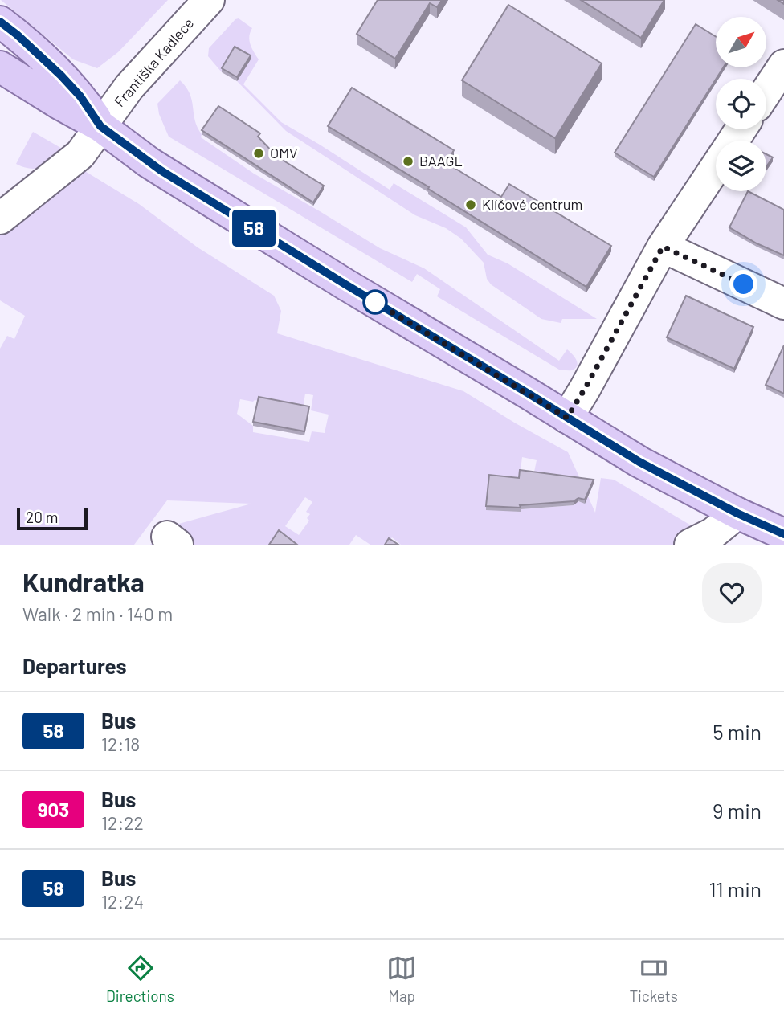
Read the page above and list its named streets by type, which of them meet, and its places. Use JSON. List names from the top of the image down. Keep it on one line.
{"streets":{"street":["Františka Kadlece"]},"places":["OMV","BAAGL","Klíčové centrum"],"lines":["bus line 58"],"scale_bar":"20 m","north":"top right","page":{"on_map":"58","scale":"20 m","heading":[["Kundratka","Walk · 2 min · 140 m"],"Departures"],"list":[{"mark":"58","name":"Bus","note":"12:18","value":"5 min"},{"mark":"903","name":"Bus","note":"12:22","value":"9 min"},{"mark":"58","name":"Bus","note":"12:24","value":"11 min"}],"tabs":["Directions","Map","Tickets"]}}
